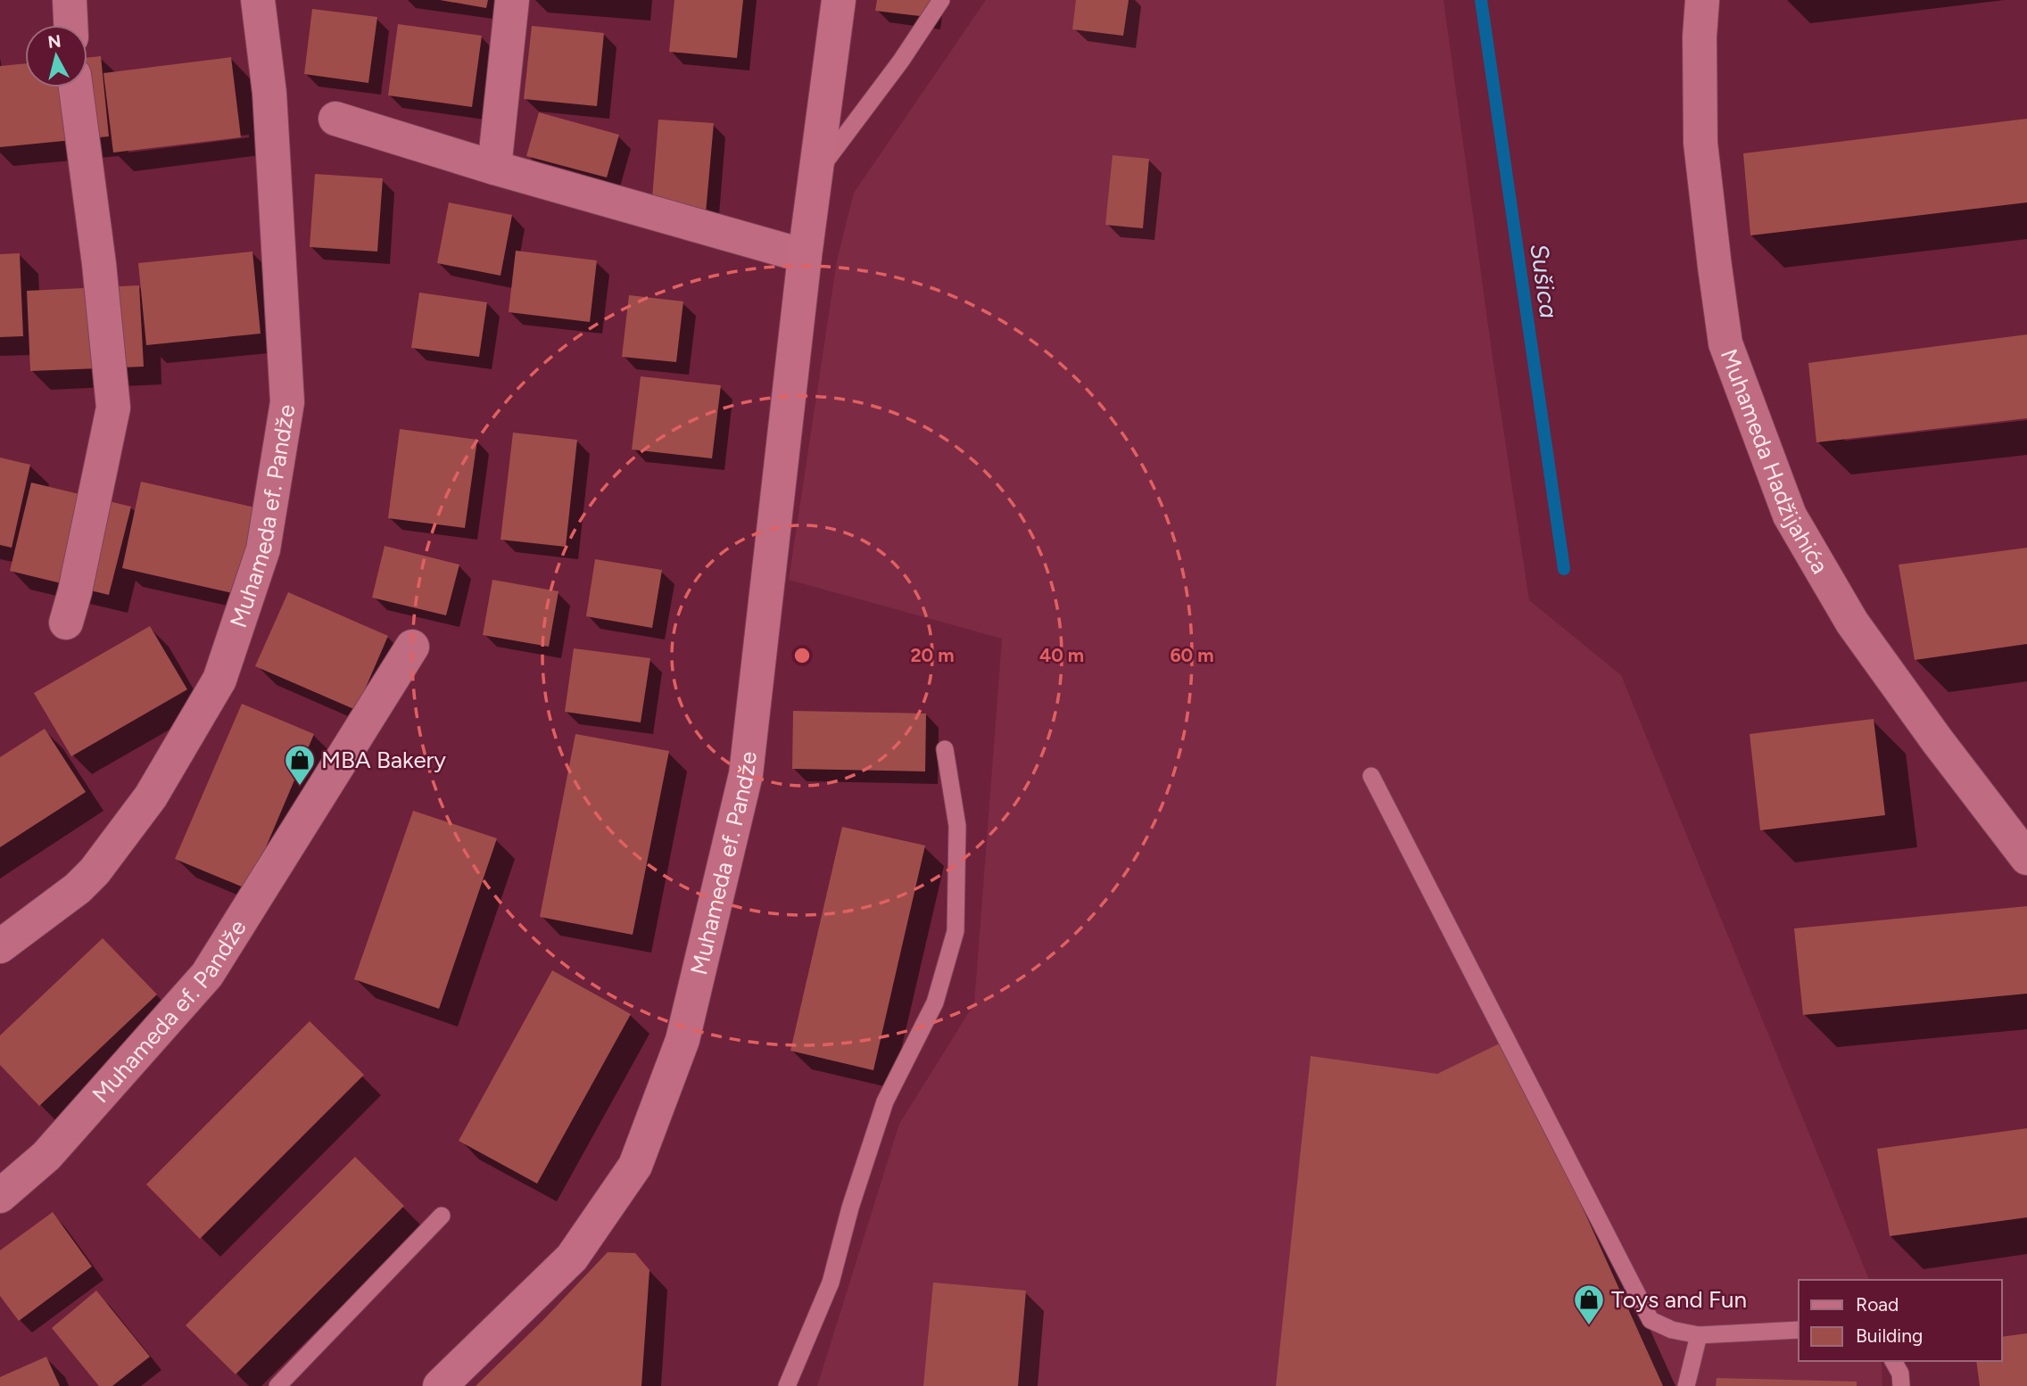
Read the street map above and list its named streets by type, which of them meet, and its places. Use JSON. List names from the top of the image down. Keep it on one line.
{"streets":{"street":["Muhameda Hadžijahića","Muhameda ef. Pandže"]},"water":["Sušica"],"places":{"shop":["MBA Bakery","Toys and Fun"]},"legend":["Road","Building"],"north":"top","rings":["20 m","40 m","60 m"]}
